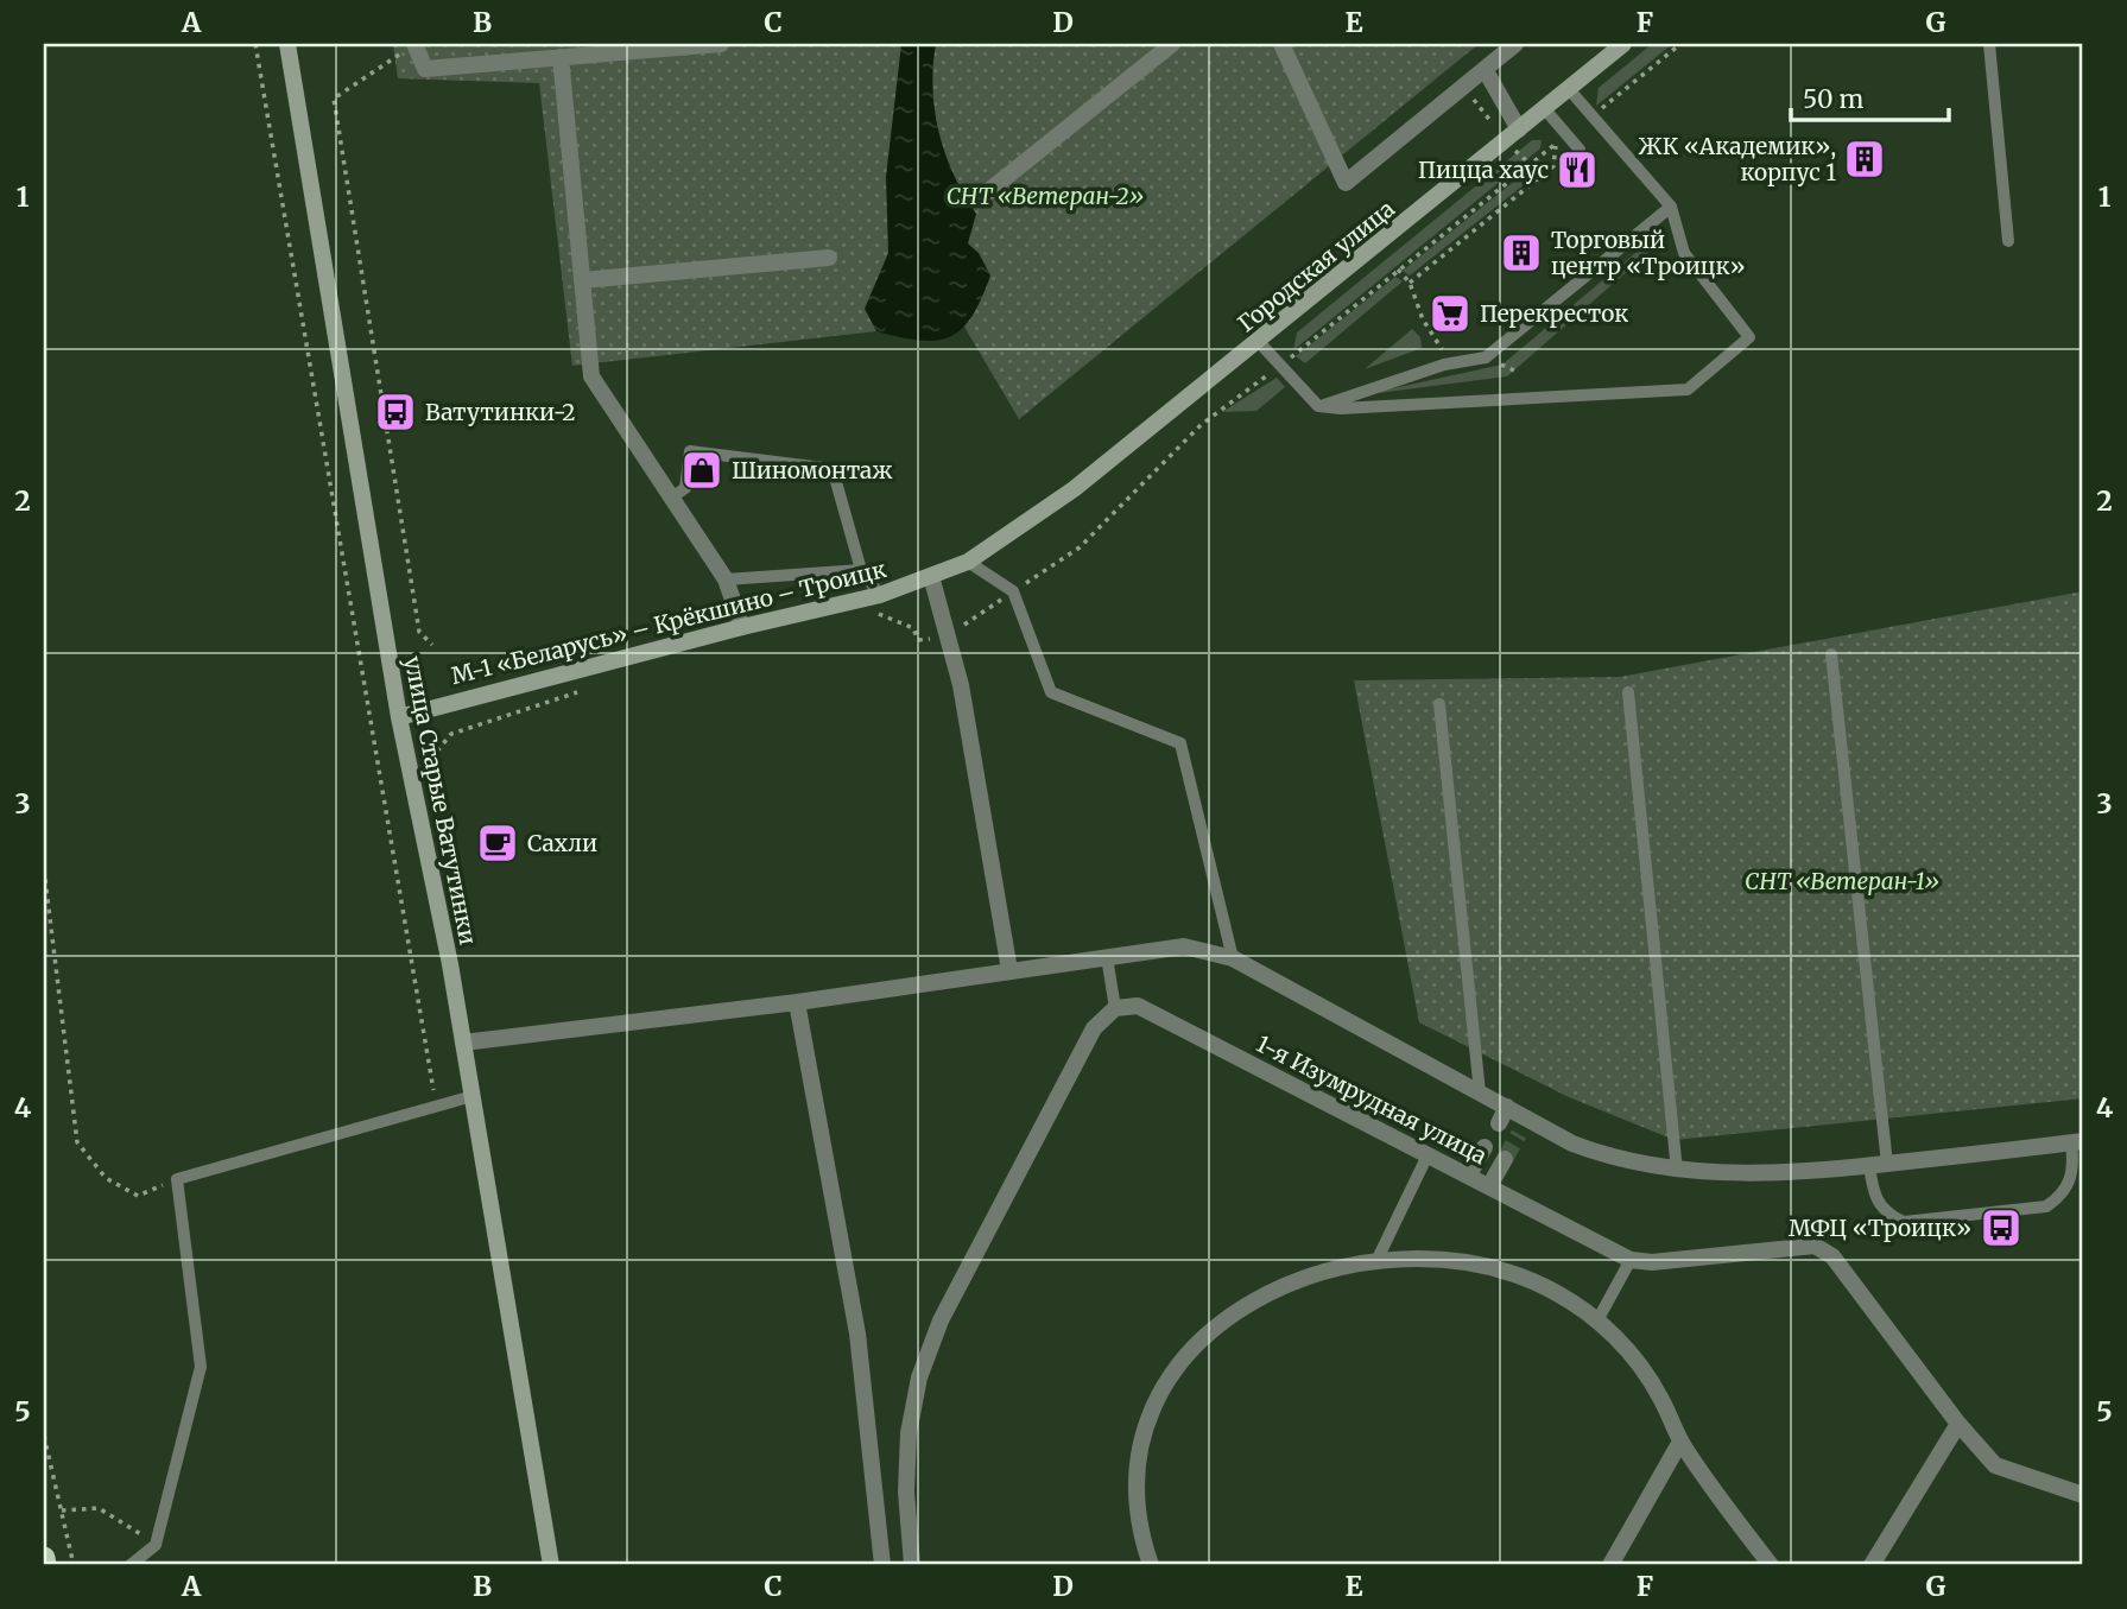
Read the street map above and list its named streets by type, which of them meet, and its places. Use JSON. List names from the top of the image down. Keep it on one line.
{"streets":{"main road":["Городская улица","М-1 «Беларусь» – Крёкшино – Троицк","улица Старые Ватутинки"],"street":["1-я Изумрудная улица"]},"crossings":[["Городская улица","М-1 «Беларусь» – Крёкшино – Троицк"],["М-1 «Беларусь» – Крёкшино – Троицк","улица Старые Ватутинки"]],"parks":["СНТ «Ветеран-2»","СНТ «Ветеран-1»"],"places":{"building":["ЖК «Академик», корпус 1","Торговый центр «Троицк»"],"restaurant":["Пицца хаус"],"supermarket":["Перекресток"],"bus stop":["Ватутинки-2","МФЦ «Троицк»"],"shop":["Шиномонтаж"],"cafe":["Сахли"]},"scale_bar":"50 m","grid":{"columns":["A","B","C","D","E","F","G"],"rows":["1","2","3","4","5"]}}
